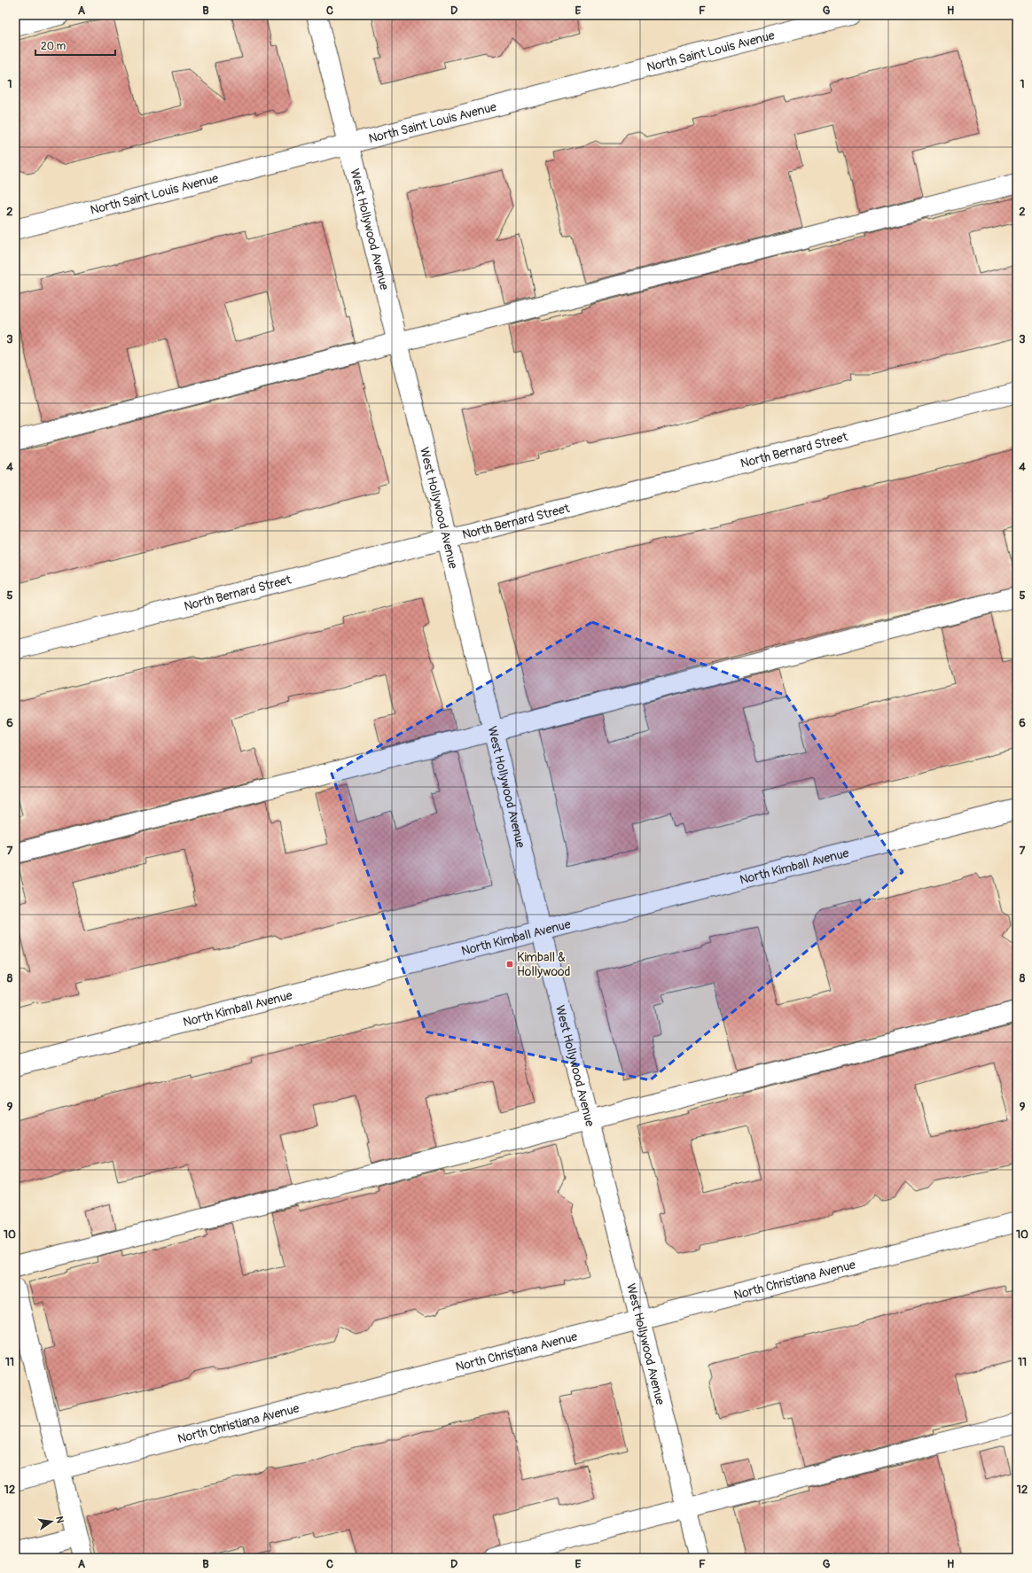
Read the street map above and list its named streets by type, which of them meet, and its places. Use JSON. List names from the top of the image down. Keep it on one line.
{"streets":{"street":["North Saint Louis Avenue","West Hollywood Avenue","North Bernard Street","North Kimball Avenue","North Christiana Avenue"]},"crossings":[["North Saint Louis Avenue","West Hollywood Avenue"],["West Hollywood Avenue","North Bernard Street"],["West Hollywood Avenue","North Kimball Avenue"],["West Hollywood Avenue","North Christiana Avenue"]],"places":{"transit":["Kimball & Hollywood"]},"scale_bar":"20 m","north":"right","grid":{"columns":["A","B","C","D","E","F","G","H"],"rows":["1","2","3","4","5","6","7","8","9","10","11","12"]}}
